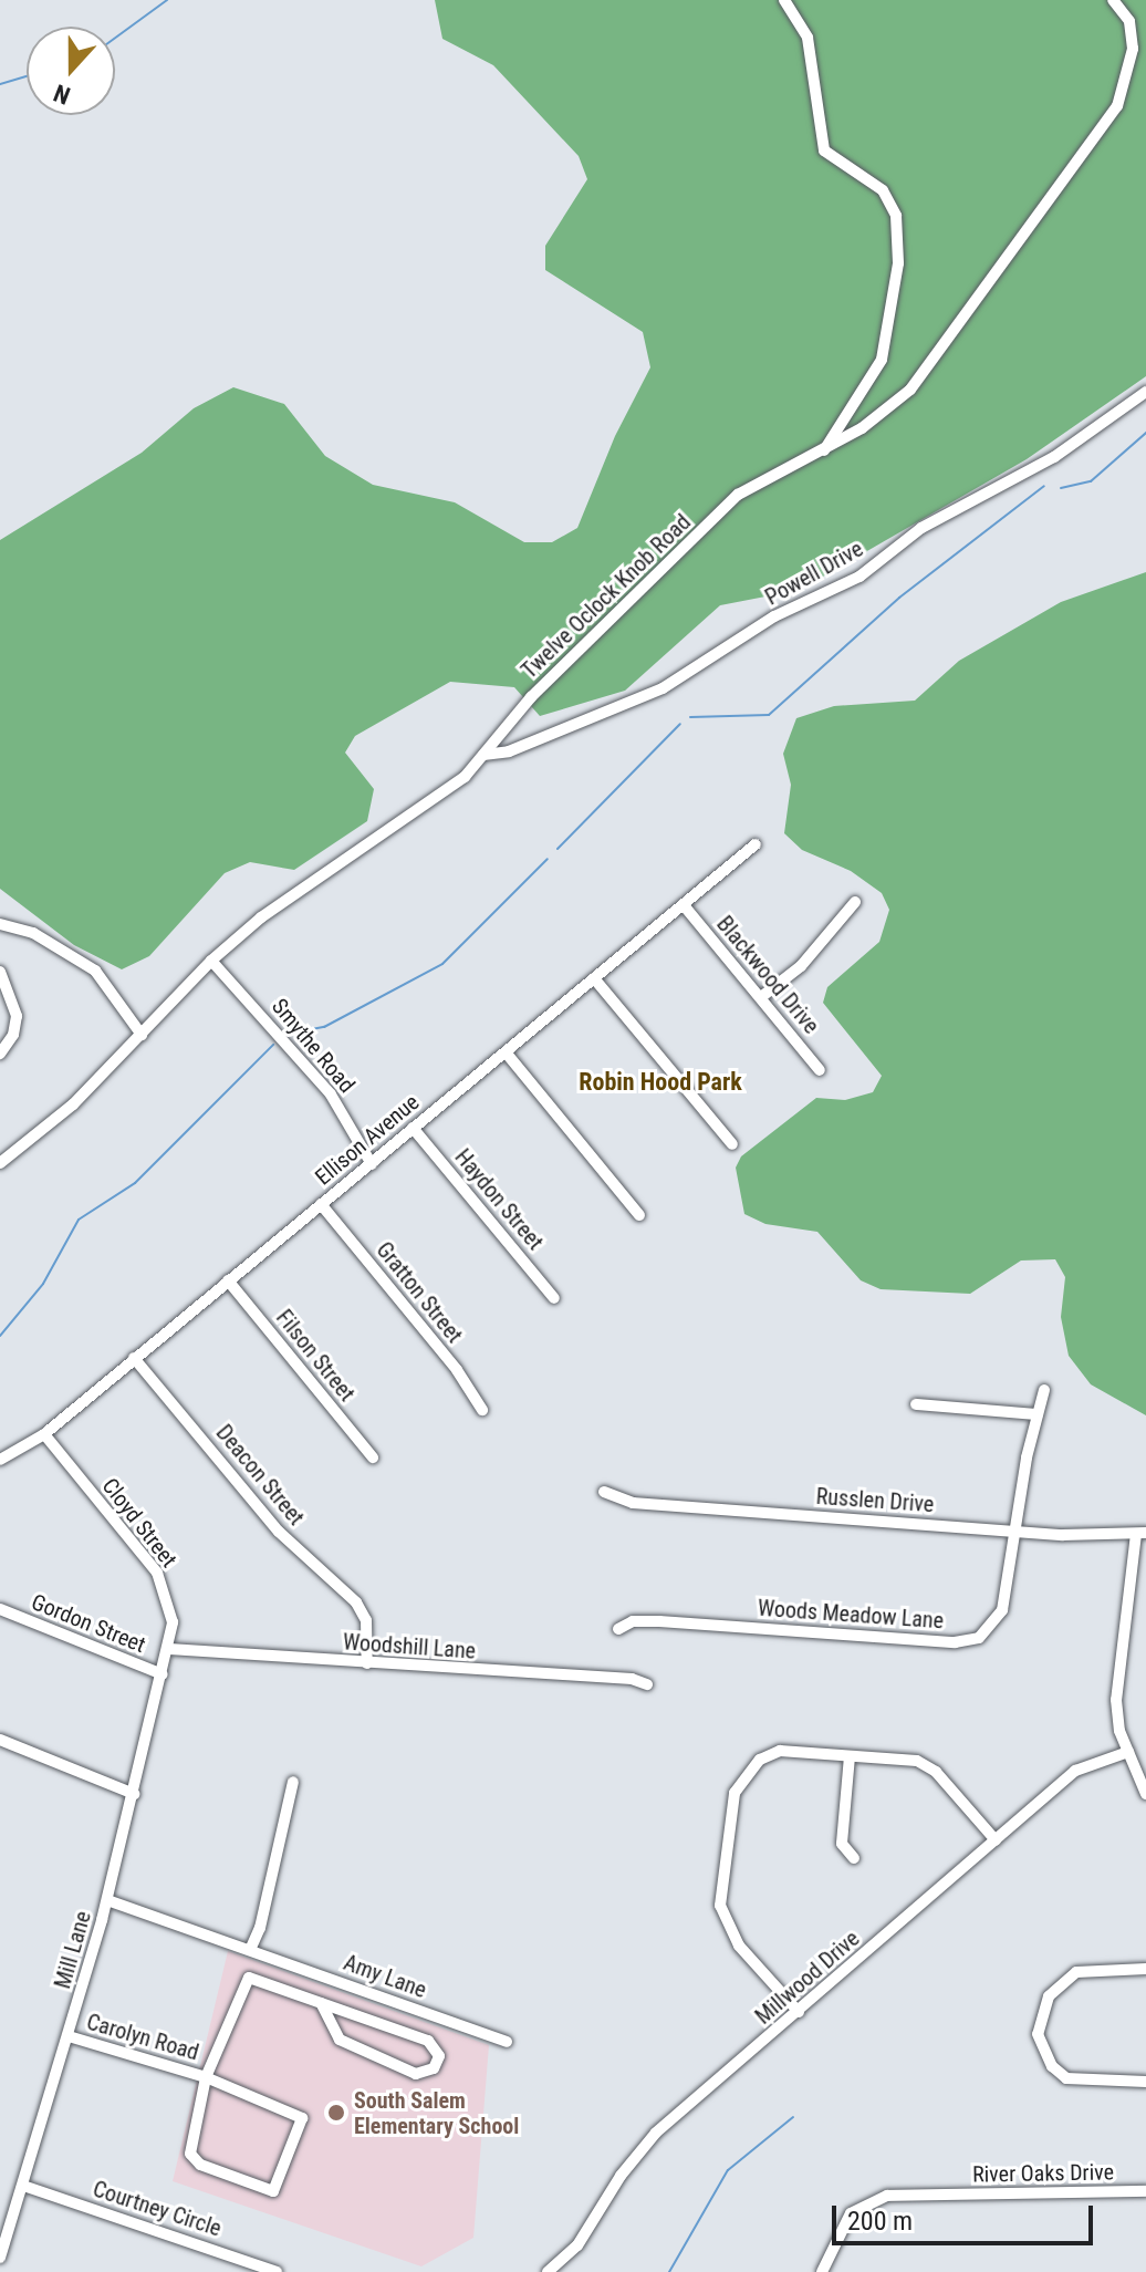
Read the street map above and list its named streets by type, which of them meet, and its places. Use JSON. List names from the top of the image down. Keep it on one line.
{"streets":{"street":["Powell Drive","Twelve Oclock Knob Road","Blackwood Drive","Smythe Road","Ellison Avenue","Haydon Street","Gratton Street","Filson Street","Deacon Street","Russlen Drive","Cloyd Street","Woods Meadow Lane","Gordon Street","Woodshill Lane","Mill Lane","Amy Lane","Millwood Drive","Carolyn Road","River Oaks Drive","Courtney Circle"]},"crossings":[["Powell Drive","Twelve Oclock Knob Road"],["Twelve Oclock Knob Road","Smythe Road"],["Blackwood Drive","Ellison Avenue"],["Smythe Road","Ellison Avenue"],["Ellison Avenue","Haydon Street"],["Ellison Avenue","Gratton Street"],["Ellison Avenue","Filson Street"],["Ellison Avenue","Deacon Street"],["Ellison Avenue","Cloyd Street"],["Deacon Street","Woodshill Lane"],["Russlen Drive","Woods Meadow Lane"],["Cloyd Street","Woodshill Lane"],["Cloyd Street","Mill Lane"],["Gordon Street","Mill Lane"],["Woodshill Lane","Mill Lane"],["Mill Lane","Amy Lane"],["Mill Lane","Carolyn Road"],["Mill Lane","Courtney Circle"]],"districts":["Robin Hood Park"],"places":["South Salem Elementary School"],"scale_bar":"200 m","north":"bottom"}
